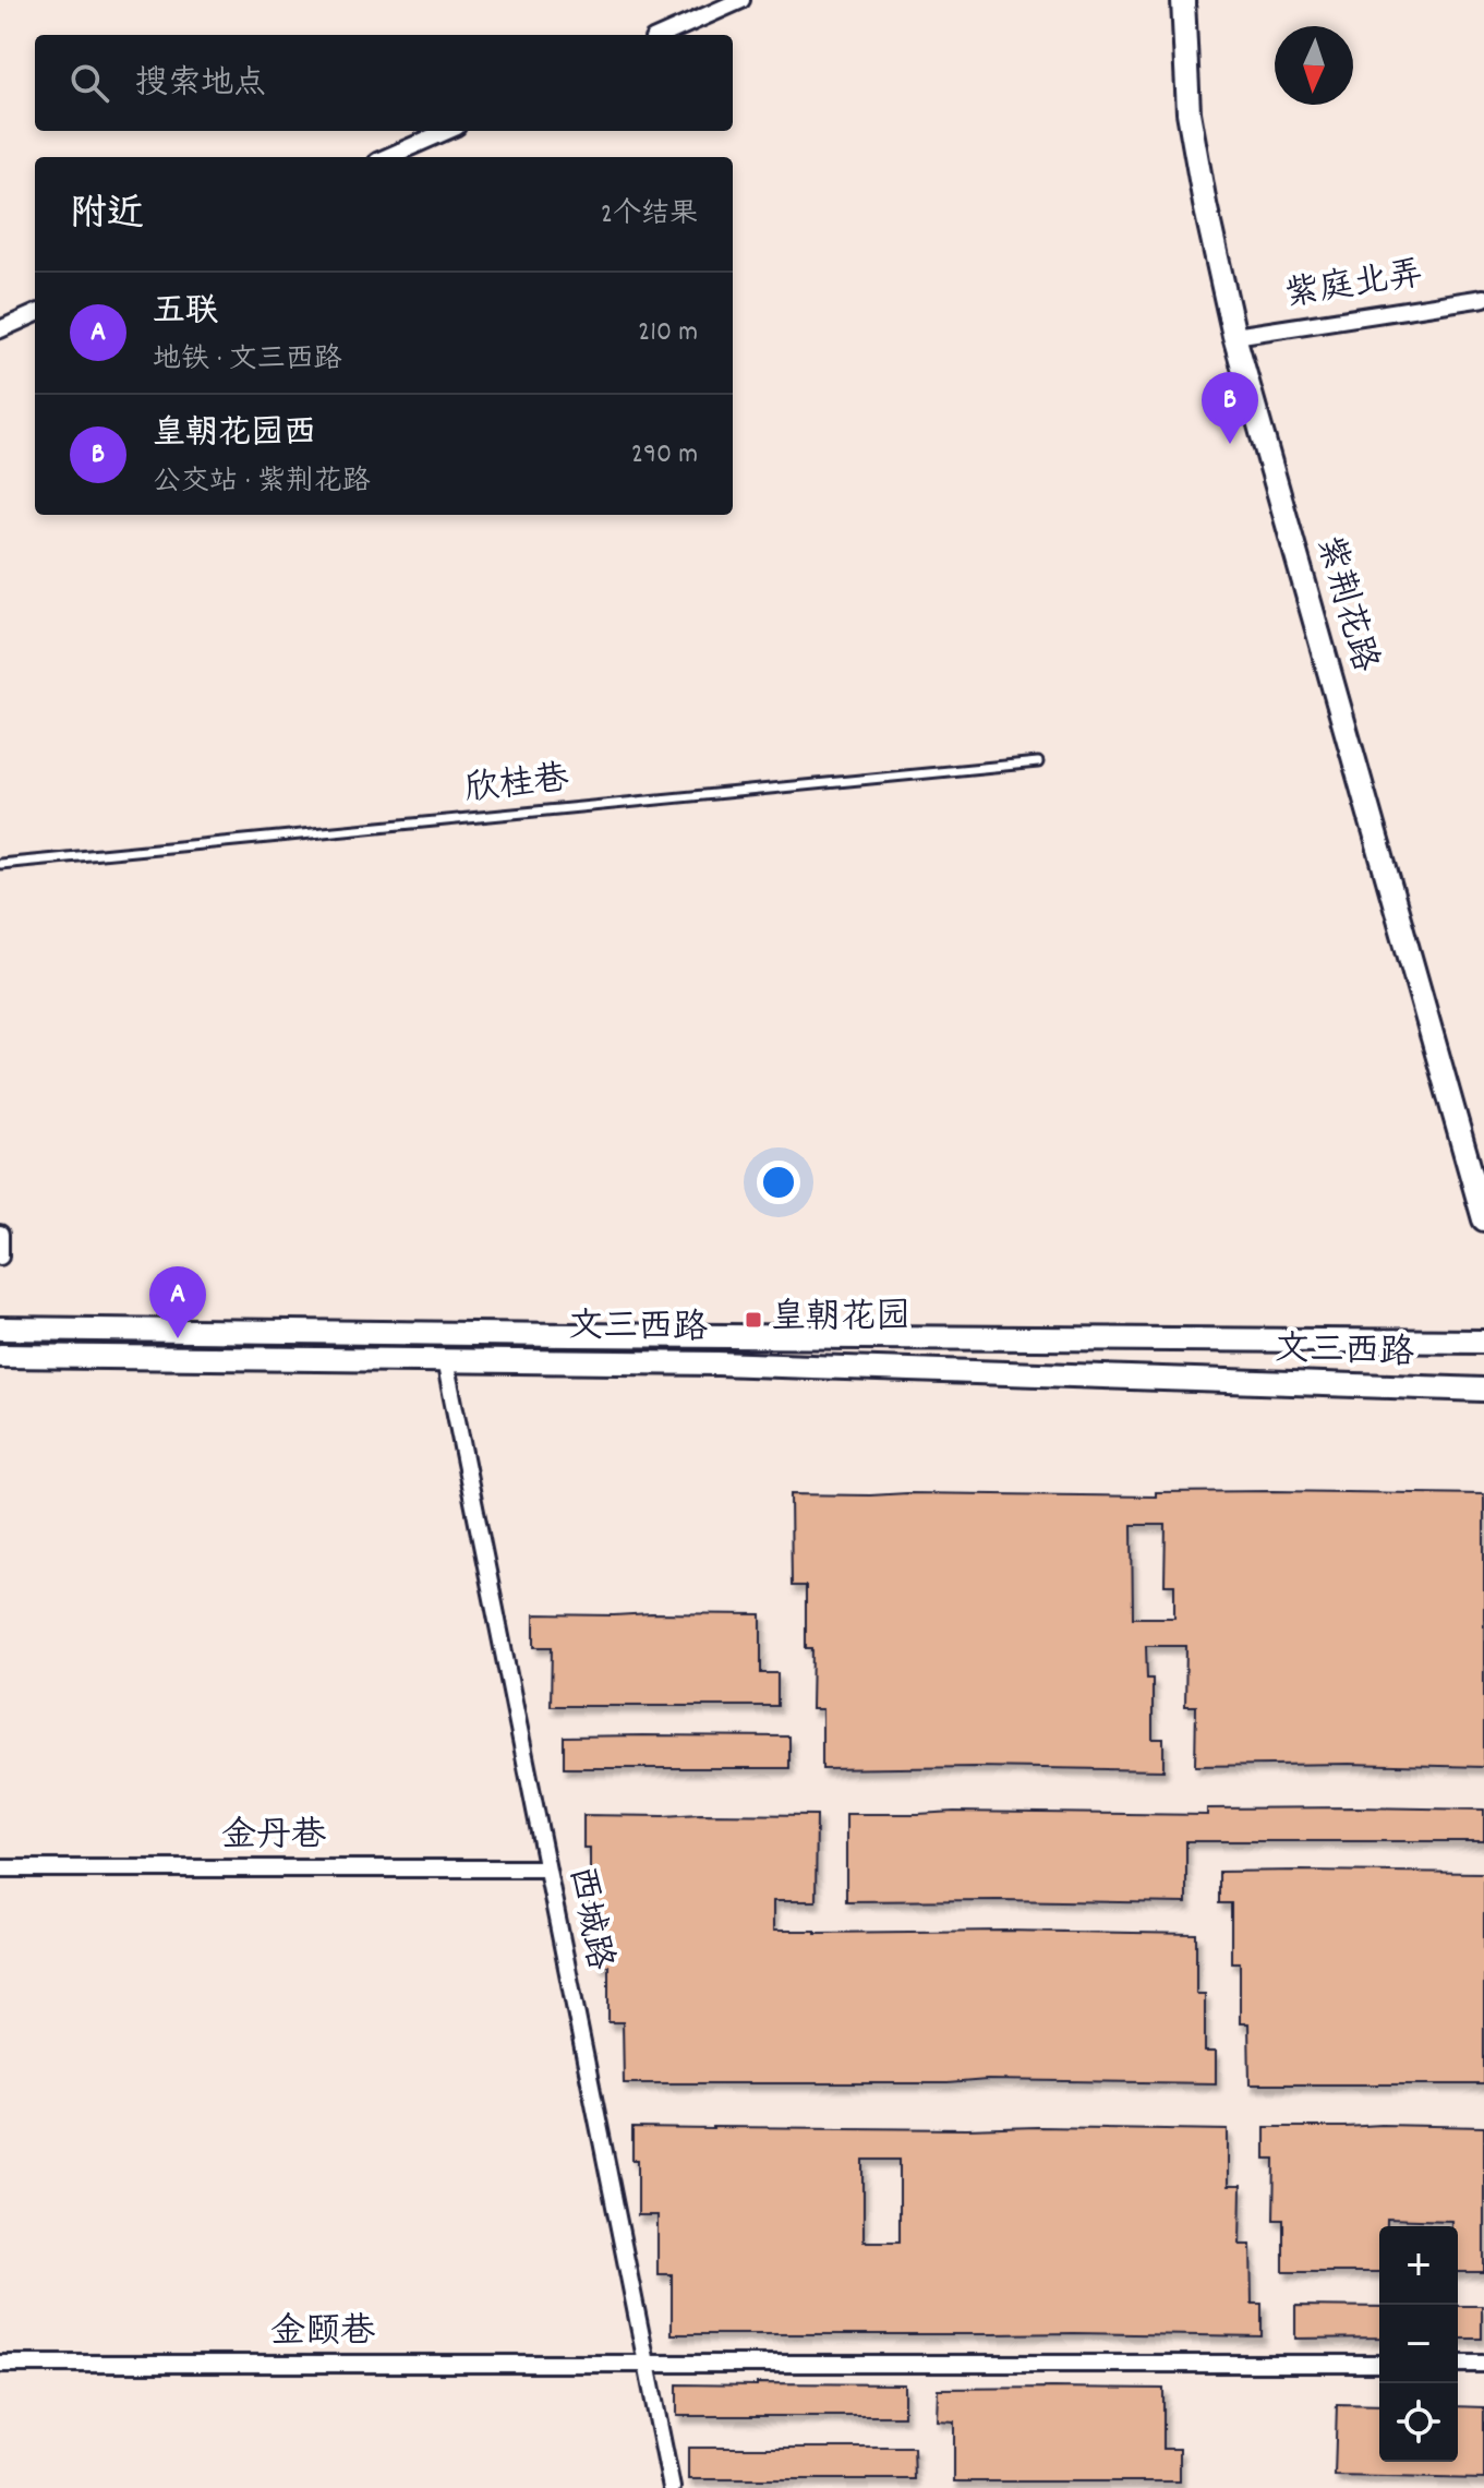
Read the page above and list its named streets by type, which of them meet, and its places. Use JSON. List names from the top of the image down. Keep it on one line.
{"streets":{"main road":["紫荆花路","文三西路"],"street":["紫庭北弄","金丹巷","西城路","金颐巷"],"lane":["欣桂巷"]},"crossings":[["紫庭北弄","紫荆花路"],["文三西路","西城路"],["金丹巷","西城路"],["西城路","金颐巷"]],"places":{"transit":["皇朝花园"]},"north":"bottom","page":{"search":"搜索地点","heading":["附近","2个结果"],"list":[{"mark":"A","name":"五联","note":"地铁 · 文三西路","value":"210 m"},{"mark":"B","name":"皇朝花园西","note":"公交站 · 紫荆花路","value":"290 m"}],"pins":["B","A"],"map_buttons":["+","−"]}}
